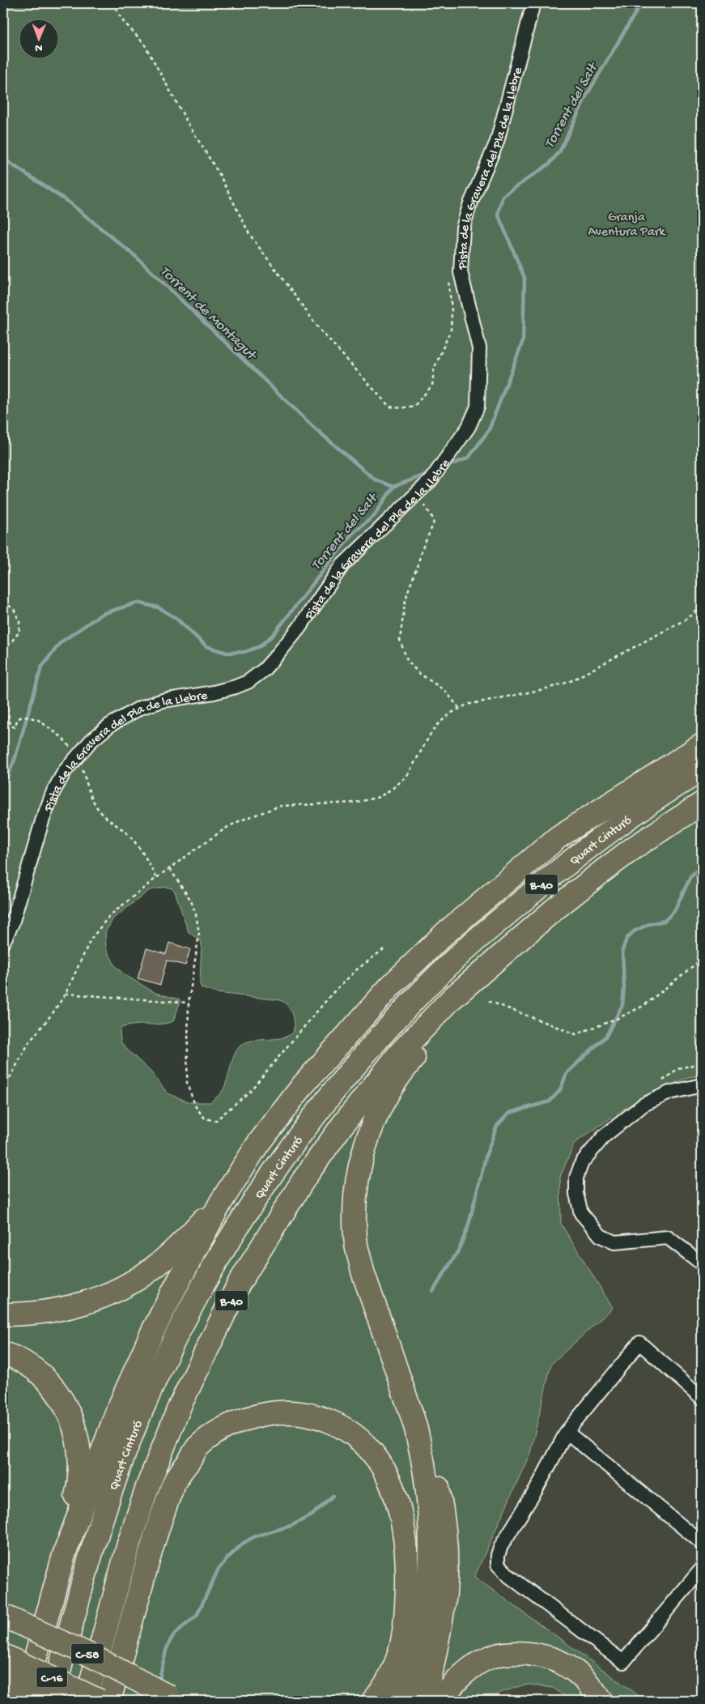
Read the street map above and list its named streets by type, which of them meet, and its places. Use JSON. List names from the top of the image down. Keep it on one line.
{"streets":{"highway":["Quart Cinturó","B-40","C-58","C-16"],"street":["Pista de la Gravera del Pla de la Llebre"]},"crossings":[["Quart Cinturó","C-16"]],"water":["Torrent del Salt","Torrent de Montagut"],"parks":["Granja Aventura Park"],"north":"bottom"}
